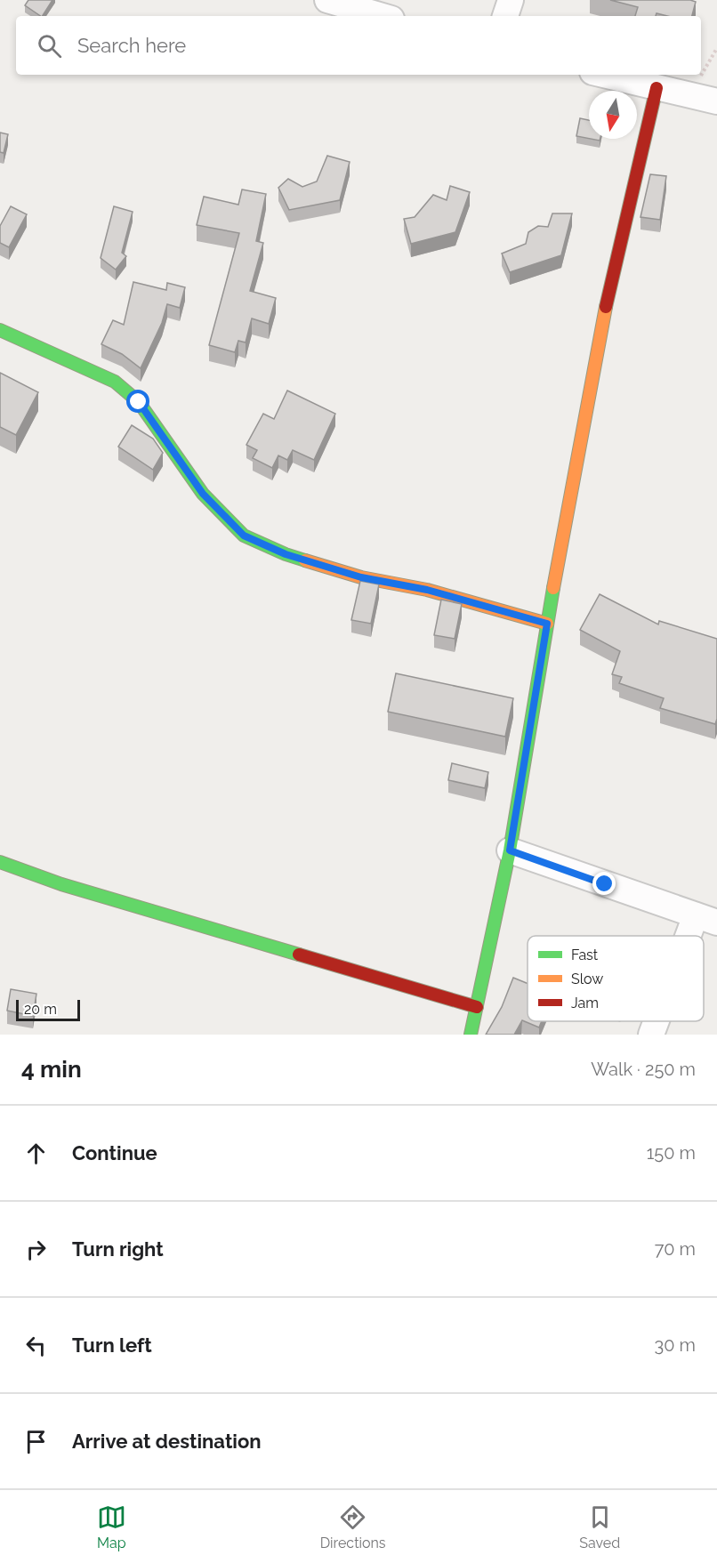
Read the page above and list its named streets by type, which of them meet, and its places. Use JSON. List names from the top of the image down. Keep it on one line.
{"legend":["Fast","Slow","Jam"],"scale_bar":"20 m","north":"bottom","page":{"search":"Search here","scale":"20 m","heading":["4 min","Walk · 250 m"],"list":[["Continue","150 m"],["Turn right","70 m"],["Turn left","30 m"],"Arrive at destination"],"nav":["Map","Directions","Saved"]}}
